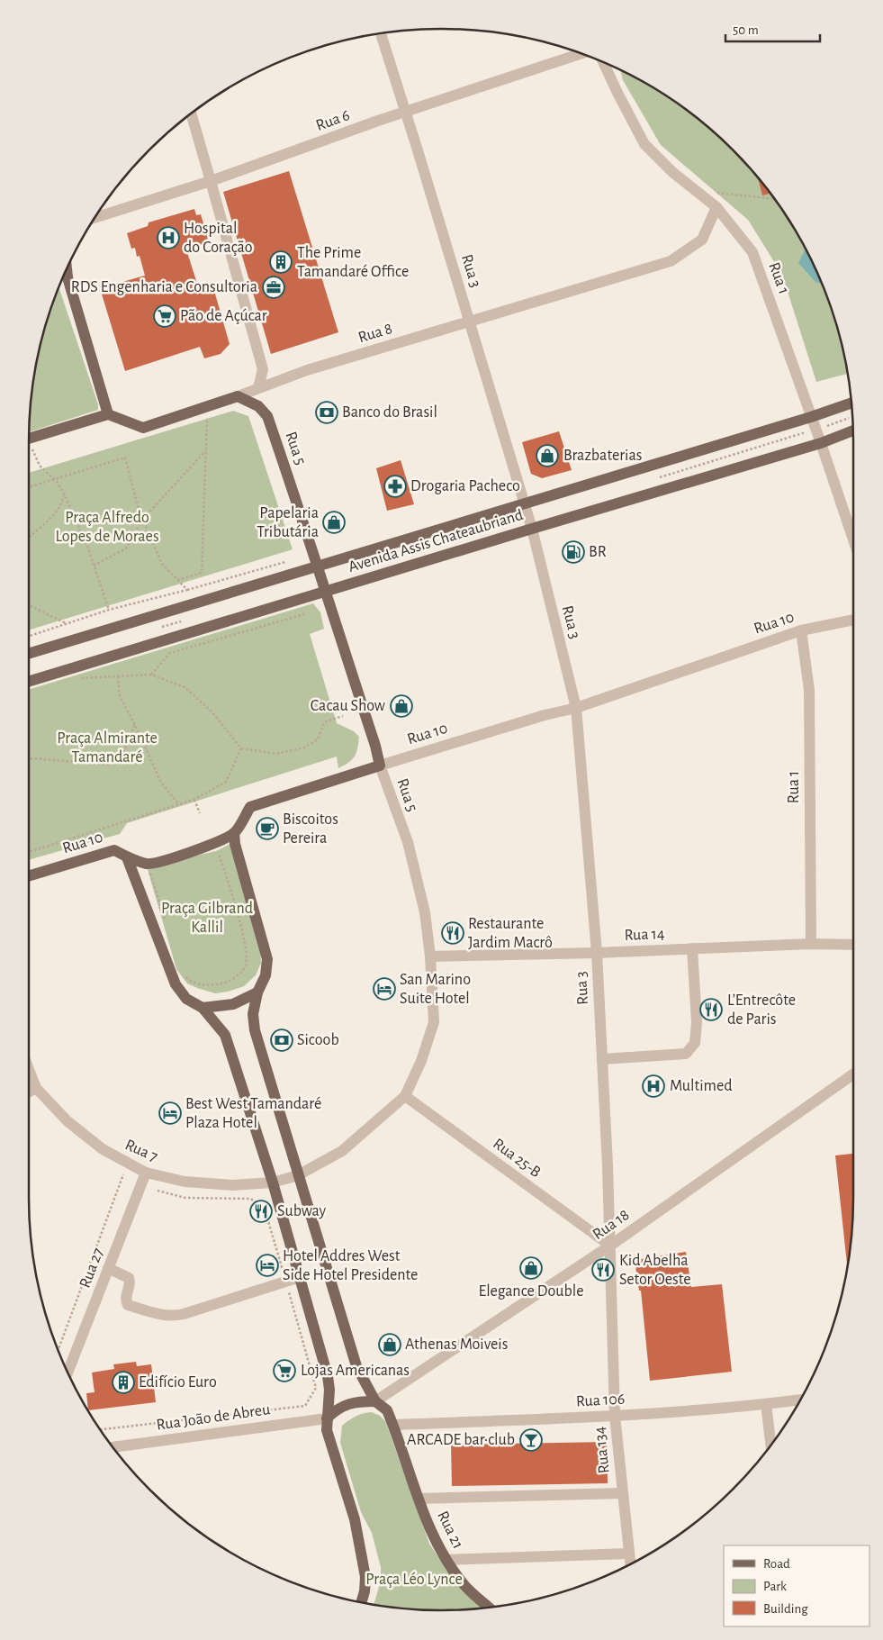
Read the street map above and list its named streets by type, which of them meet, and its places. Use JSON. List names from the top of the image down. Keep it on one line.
{"streets":{"main road":["Rua 8","Rua 5","Avenida Assis Chateaubriand","Rua 10","Rua 21"],"street":["Rua 6","Rua 3","Rua 1","Rua 14","Rua 7","Rua 25-B","Rua 18","Rua 27","Rua 106","Rua João de Abreu","Rua 134"]},"crossings":[["Rua 6","Rua 3"],["Rua 3","Rua 8"],["Rua 3","Avenida Assis Chateaubriand"],["Rua 3","Rua 10"],["Rua 3","Rua 14"],["Rua 3","Rua 25-B"],["Rua 3","Rua 18"],["Rua 3","Rua 134"],["Rua 1","Rua 8"],["Rua 1","Avenida Assis Chateaubriand"],["Rua 1","Rua 10"],["Rua 1","Rua 14"],["Rua 8","Rua 5"],["Rua 5","Avenida Assis Chateaubriand"],["Rua 5","Rua 10"],["Rua 5","Rua 14"],["Rua 5","Rua 7"],["Rua 5","Rua 25-B"],["Rua 5","Rua 21"],["Rua 10","Rua 21"],["Rua 7","Rua 27"],["Rua 7","Rua 21"],["Rua 25-B","Rua 18"],["Rua 25-B","Rua 134"],["Rua 18","Rua 134"],["Rua 18","Rua 21"],["Rua 106","Rua 134"],["Rua 106","Rua 21"]],"parks":["Praça Alfredo Lopes de Moraes","Praça Almirante Tamandaré","Praça Gilbrand Kallil","Praça Léo Lynce"],"places":{"hospital":["Hospital do Coração","Multimed"],"building":["The Prime Tamandaré Office","Edifício Euro"],"office":["RDS Engenharia e Consultoria"],"supermarket":["Pão de Açúcar","Lojas Americanas"],"bank":["Banco do Brasil","Sicoob"],"shop":["Brazbaterias","Papelaria Tributária","Cacau Show","Elegance Double","Athenas Moiveis"],"pharmacy":["Drogaria Pacheco"],"fuel station":["BR"],"cafe":["Biscoitos Pereira"],"restaurant":["Restaurante Jardim Macrô","L’Entrecôte de Paris","Subway","Kid Abelha Setor Oeste"],"hotel":["San Marino Suite Hotel","Best West Tamandaré Plaza Hotel","Hotel Addres West Side Hotel Presidente"],"bar":["ARCADE bar•club"]},"legend":["Road","Park","Building"],"scale_bar":"50 m"}
